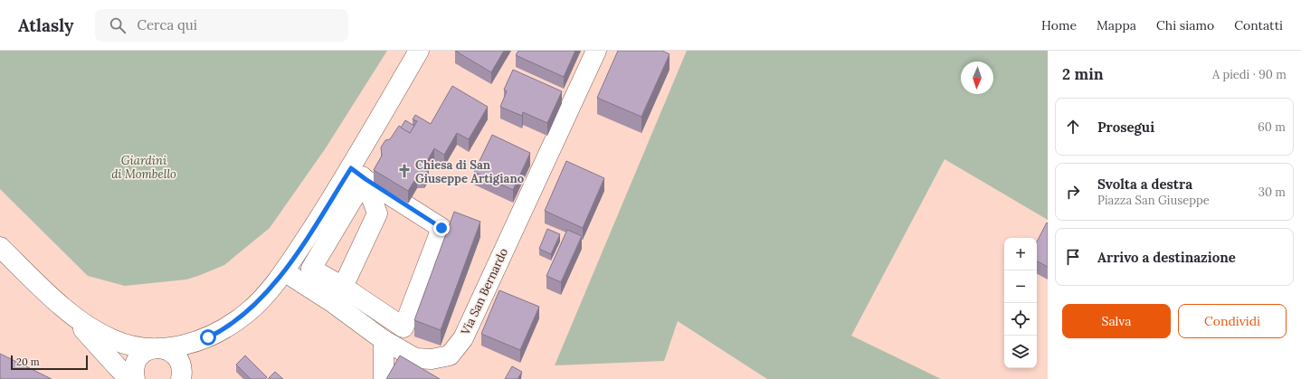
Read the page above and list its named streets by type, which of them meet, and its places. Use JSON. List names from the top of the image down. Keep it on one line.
{"streets":{"street":["Via San Bernardo"]},"parks":["Giardini di Mombello"],"places":{"church":["Chiesa di San Giuseppe Artigiano"]},"scale_bar":"20 m","north":"bottom","page":{"header":"Atlasly","search":"Cerca qui","nav":["Home","Mappa","Chi siamo","Contatti"],"heading":["2 min","A piedi · 90 m"],"list":[["Prosegui","60 m"],["Svolta a destra","Piazza San Giuseppe","30 m"],"Arrivo a destinazione"],"map_buttons":["+","−"],"buttons":["Salva","Condividi"],"scale":"20 m"}}
